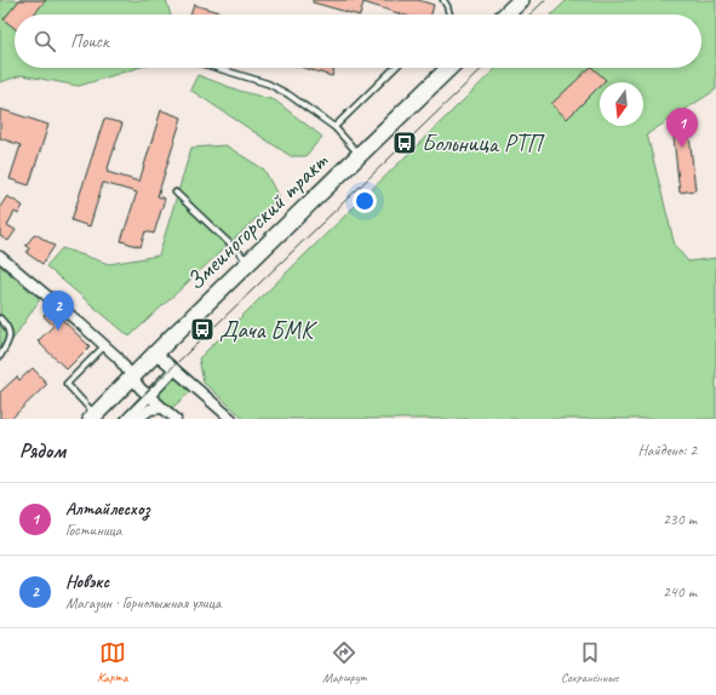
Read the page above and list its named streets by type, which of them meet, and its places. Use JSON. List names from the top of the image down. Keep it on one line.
{"streets":{"highway":["Змеиногорский тракт"]},"places":{"bus stop":["Больница РТП","Дача БМК"]},"north":"bottom","page":{"search":"Поиск","pins":["1","2"],"heading":["Рядом","Найдено: 2"],"list":[{"mark":"1","name":"Алтайлесхоз","note":"Гостиница","value":"230 m"},{"mark":"2","name":"Новэкс","note":"Магазин · Горнолыжная улица","value":"240 m"}],"nav":["Карта","Маршрут","Сохранённые"]}}
